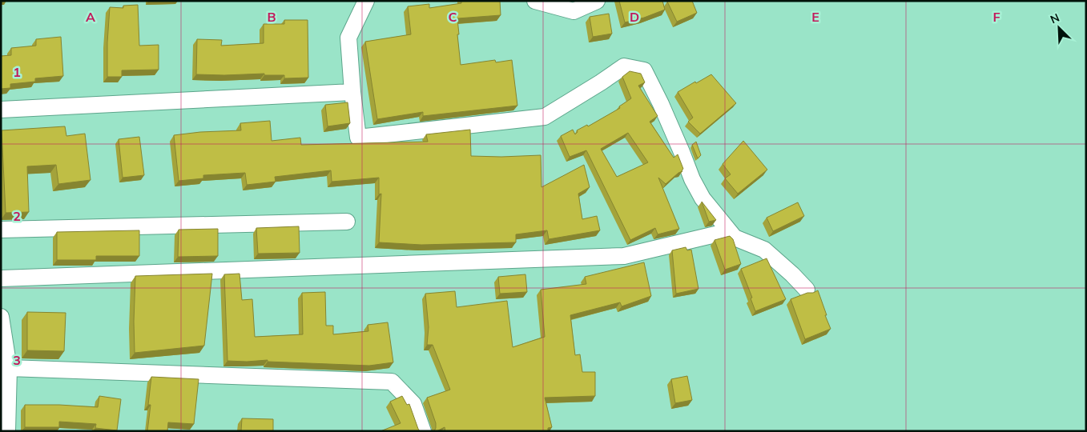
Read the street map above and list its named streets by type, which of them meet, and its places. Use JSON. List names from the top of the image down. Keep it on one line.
{"north":"top left","grid":{"columns":["A","B","C","D","E","F"],"rows":["1","2","3"]}}
